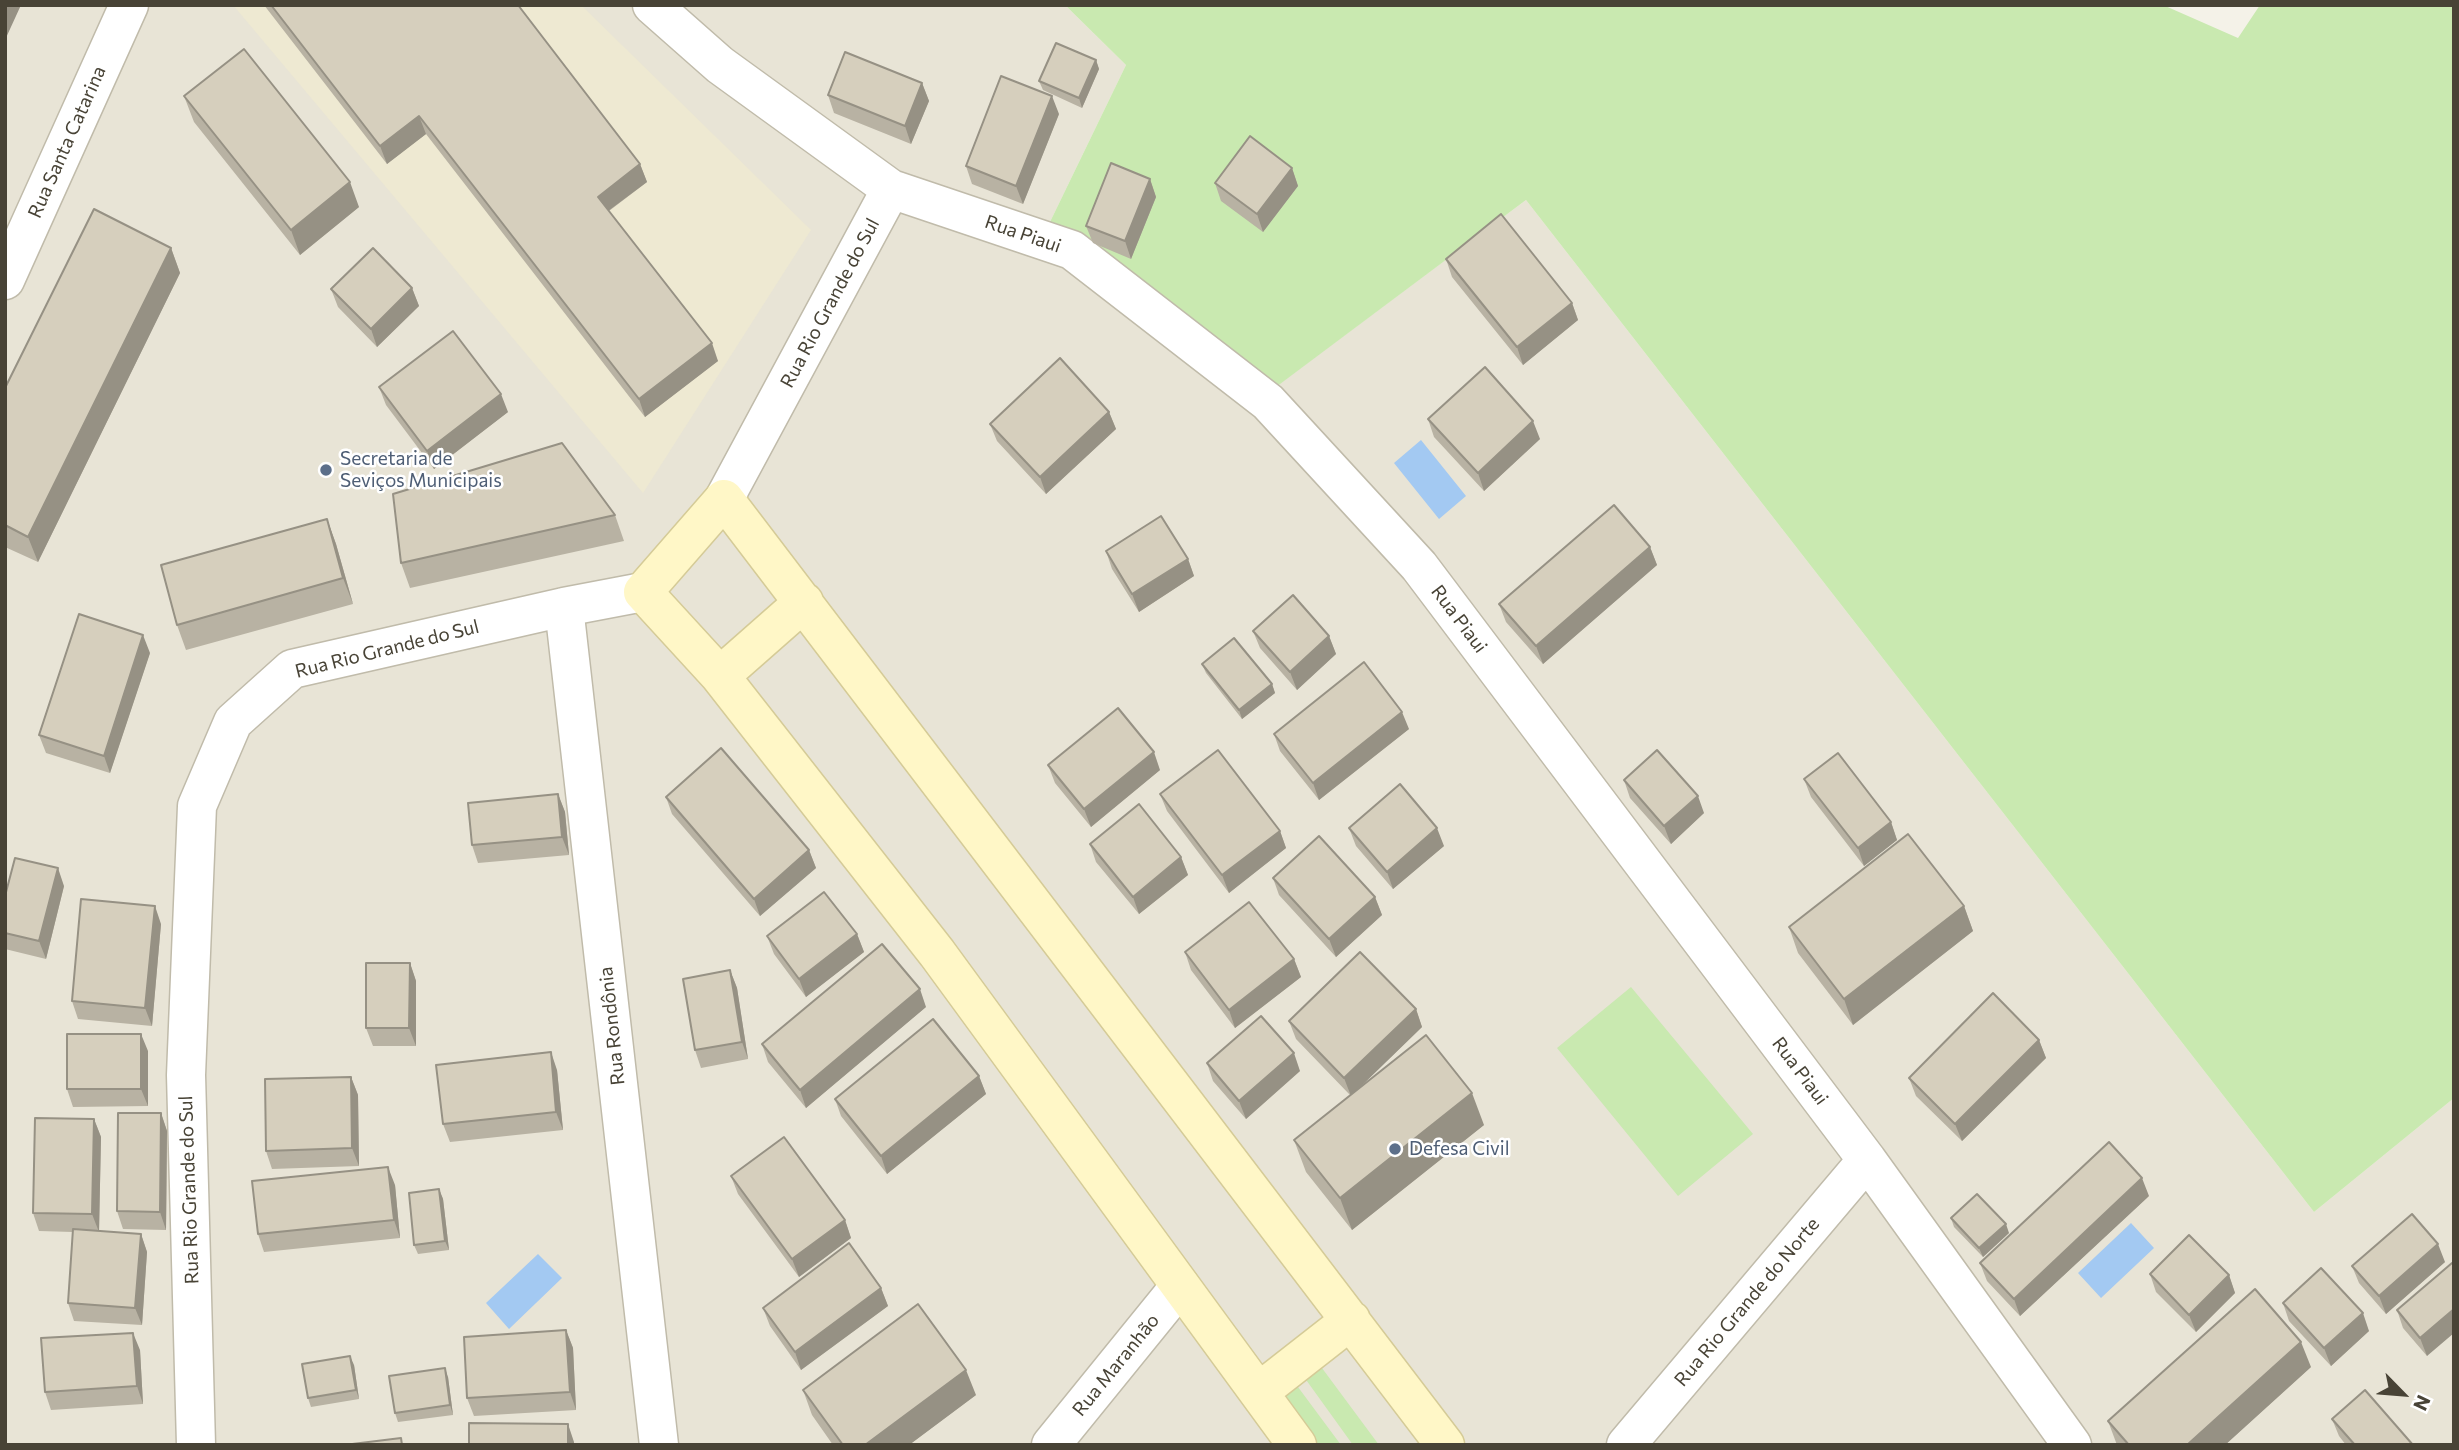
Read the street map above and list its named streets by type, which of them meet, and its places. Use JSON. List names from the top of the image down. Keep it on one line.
{"streets":{"street":["Rua Santa Catarina","Rua Piaui","Rua Rio Grande do Sul","Rua Rondônia","Rua Rio Grande do Norte","Rua Maranhão"]},"crossings":[["Rua Piaui","Rua Rio Grande do Sul"],["Rua Piaui","Rua Rio Grande do Norte"],["Rua Rio Grande do Sul","Rua Rondônia"]],"places":["Secretaria de Seviços Municipais","Defesa Civil"],"north":"bottom right"}
